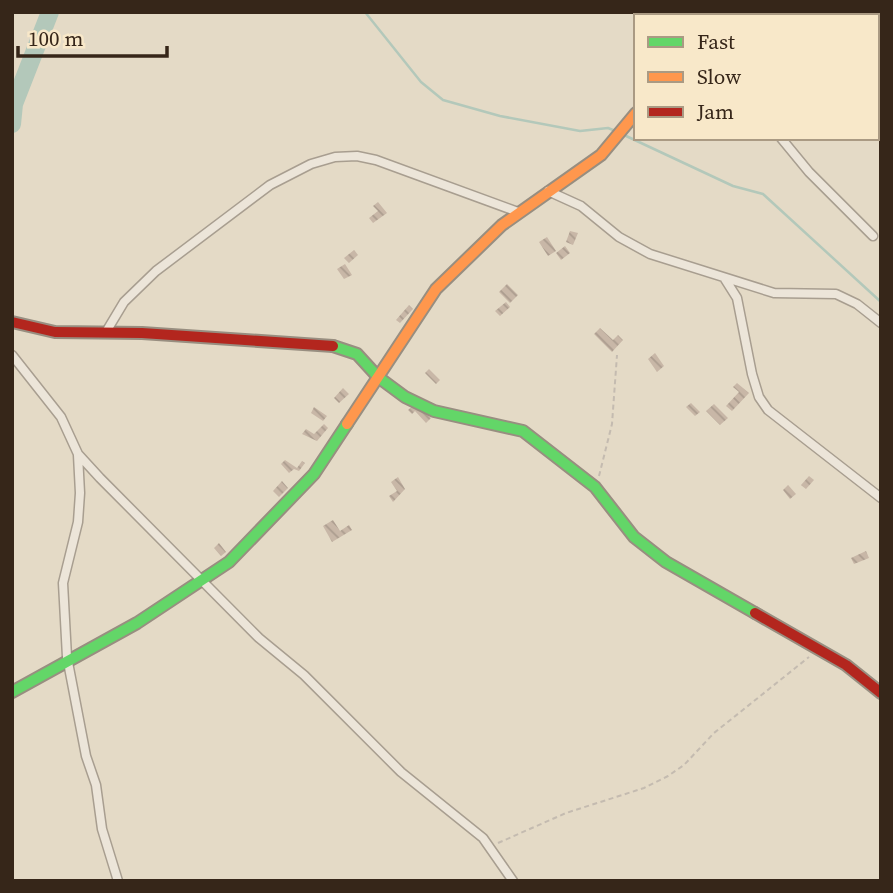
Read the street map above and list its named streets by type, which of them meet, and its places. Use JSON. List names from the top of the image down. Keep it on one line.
{"legend":["Fast","Slow","Jam"],"scale_bar":"100 m"}
